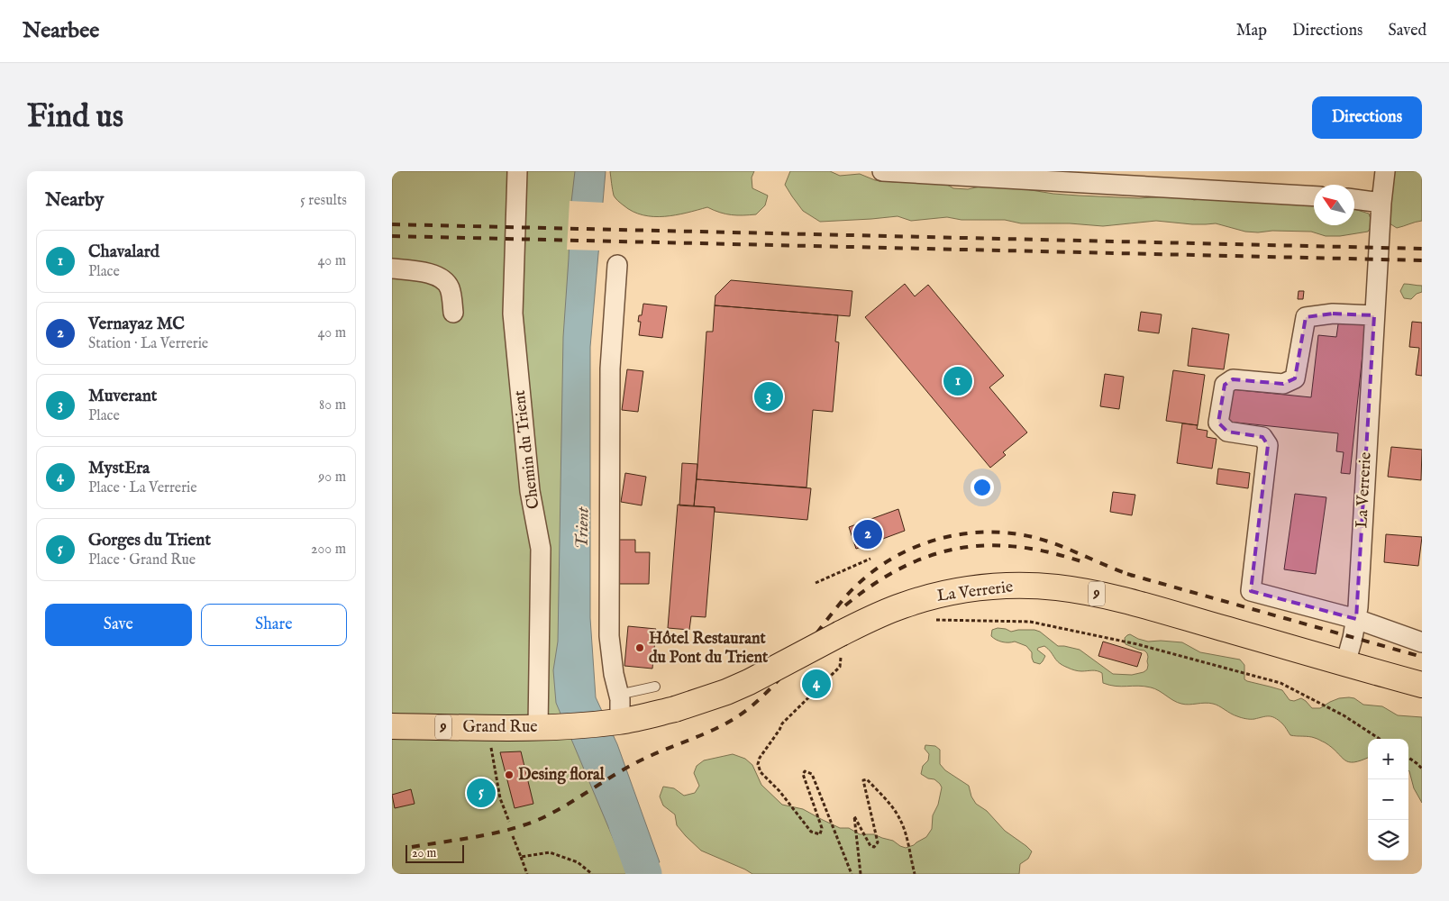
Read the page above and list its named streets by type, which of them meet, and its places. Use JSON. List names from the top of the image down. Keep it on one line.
{"streets":{"main road":["La Verrerie","9","Grand Rue"],"street":["Chemin du Trient"]},"crossings":[["Chemin du Trient","9"],["Chemin du Trient","Grand Rue"],["La Verrerie","9"],["9","Grand Rue"]],"water":["Trient"],"places":["Hôtel Restaurant du Pont du Trient","Desing floral"],"scale_bar":"20 m","north":"top left","page":{"header":"Nearbee","nav":["Map","Directions","Saved"],"buttons":["Directions",["Save","Share"]],"title":"Find us","heading":["Nearby","5 results"],"list":[{"mark":"1","name":"Chavalard","note":"Place","value":"40 m"},{"mark":"2","name":"Vernayaz MC","note":"Station · La Verrerie","value":"40 m"},{"mark":"3","name":"Muverant","note":"Place","value":"80 m"},{"mark":"4","name":"MystEra","note":"Place · La Verrerie","value":"90 m"},{"mark":"5","name":"Gorges du Trient","note":"Place · Grand Rue","value":"200 m"}],"pins":["1","3","2","4","5"],"map_buttons":["+","−"],"scale":"20 m"}}
